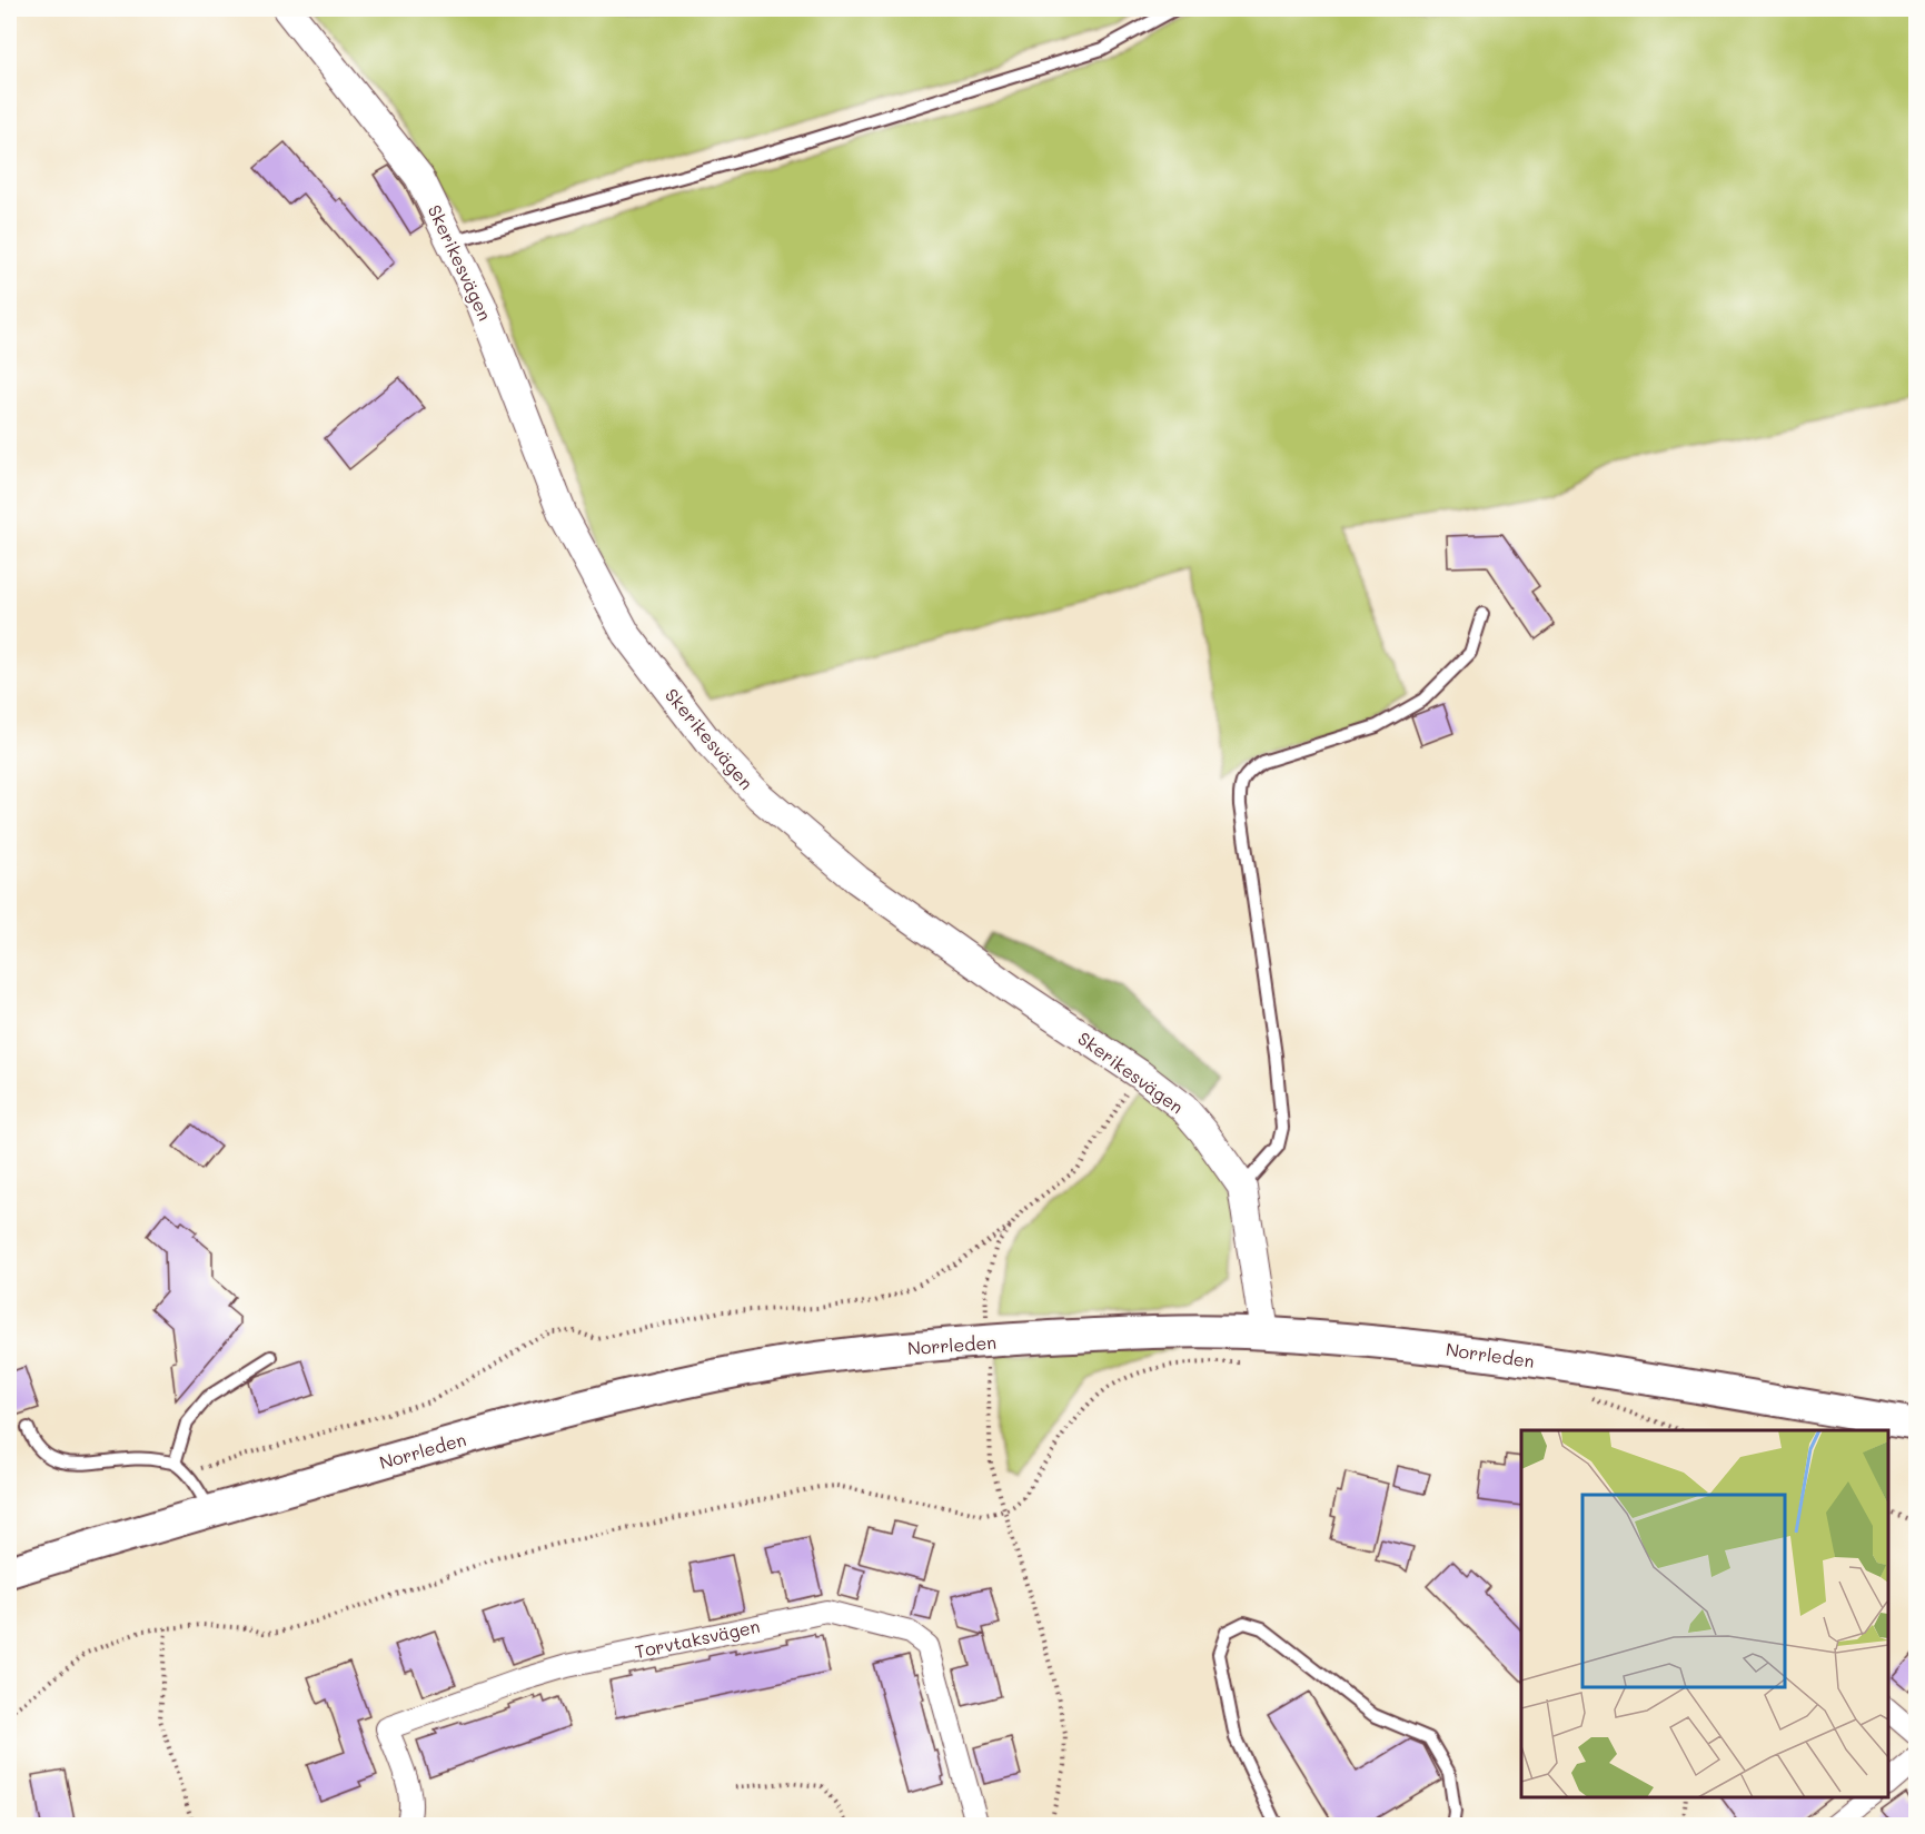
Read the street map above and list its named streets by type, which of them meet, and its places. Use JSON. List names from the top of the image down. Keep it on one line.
{"streets":{"main road":["Norrleden"],"street":["Skerikesvägen","Torvtaksvägen"]},"crossings":[["Skerikesvägen","Norrleden"]]}
